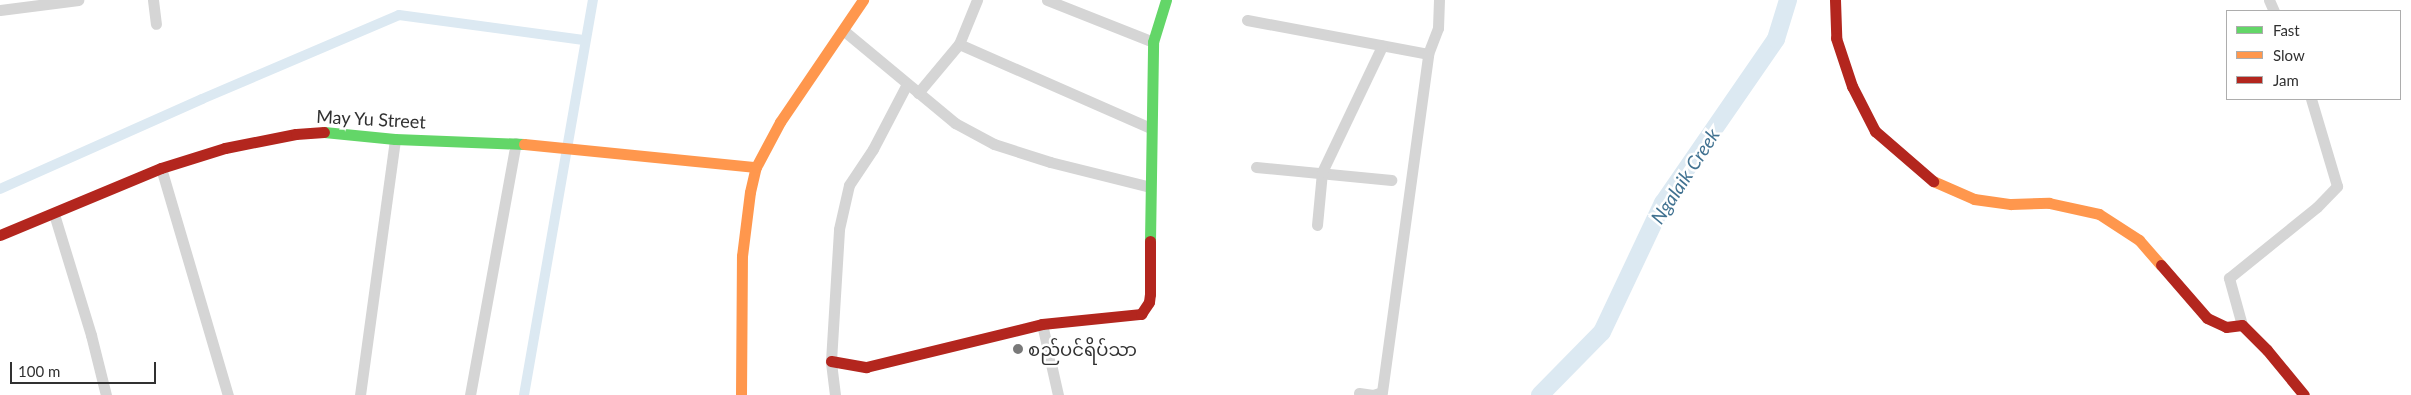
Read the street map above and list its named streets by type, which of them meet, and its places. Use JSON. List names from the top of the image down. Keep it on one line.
{"streets":{"street":["May Yu Street"]},"water":["Ngalaik Creek"],"places":["စည်ပင်ရိပ်သာ"],"legend":["Fast","Slow","Jam"],"scale_bar":"100 m"}
